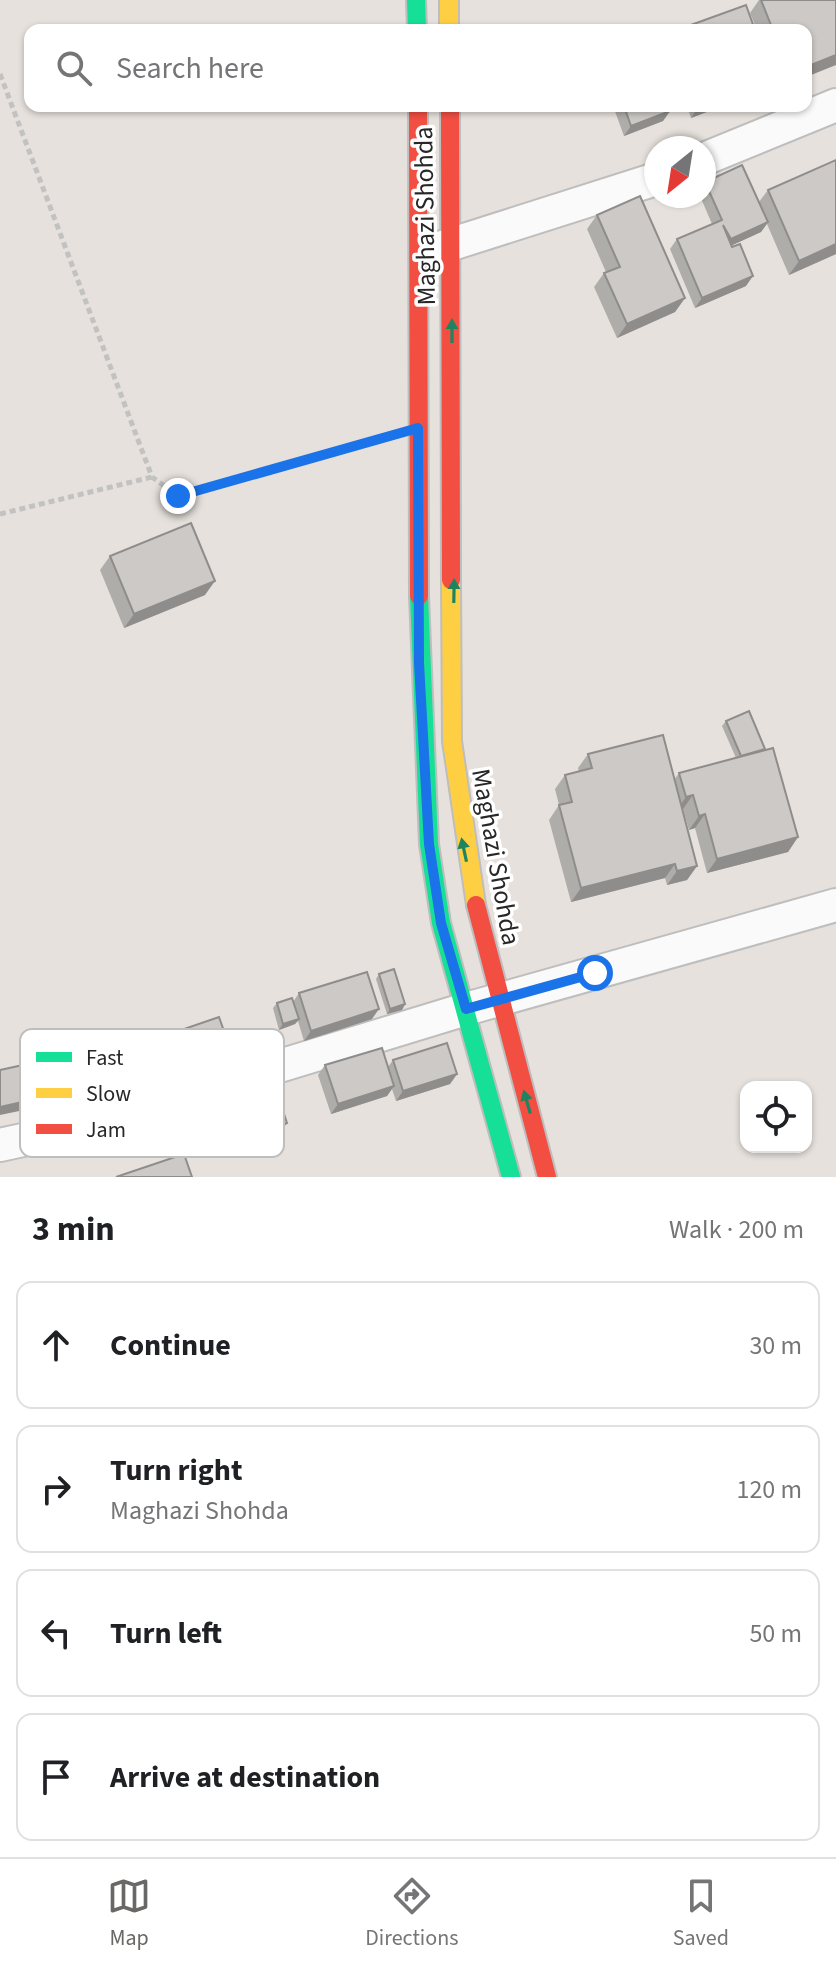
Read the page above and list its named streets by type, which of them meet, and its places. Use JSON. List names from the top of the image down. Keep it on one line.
{"streets":{"street":["Maghazi Shohda"]},"legend":["Fast","Slow","Jam"],"north":"bottom left","page":{"search":"Search here","heading":["3 min","Walk · 200 m"],"list":[["Continue","30 m"],["Turn right","Maghazi Shohda","120 m"],["Turn left","50 m"],"Arrive at destination"],"nav":["Map","Directions","Saved"]}}
